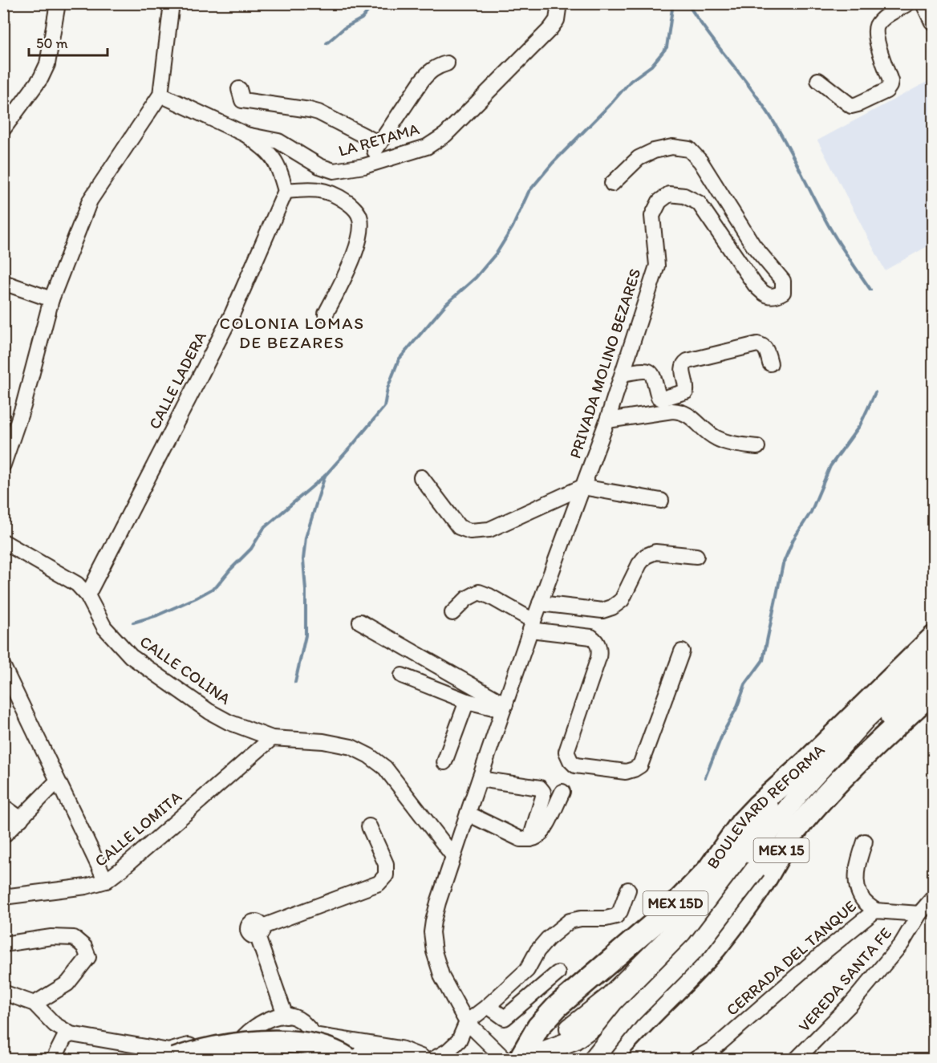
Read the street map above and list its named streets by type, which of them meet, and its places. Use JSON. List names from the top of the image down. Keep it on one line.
{"streets":{"highway":["BOULEVARD REFORMA","MEX 15","MEX 15D"],"street":["LA RETAMA","PRIVADA MOLINO BEZARES","CALLE LADERA","CALLE COLINA","CALLE LOMITA","CERRADA DEL TANQUE","VEREDA SANTA FE"]},"crossings":[["PRIVADA MOLINO BEZARES","CALLE COLINA"],["PRIVADA MOLINO BEZARES","BOULEVARD REFORMA"],["PRIVADA MOLINO BEZARES","MEX 15"],["CALLE LADERA","CALLE COLINA"],["CALLE COLINA","CALLE LOMITA"],["BOULEVARD REFORMA","MEX 15"],["CERRADA DEL TANQUE","VEREDA SANTA FE"]],"districts":["COLONIA LOMAS DE BEZARES"],"scale_bar":"50 m"}
